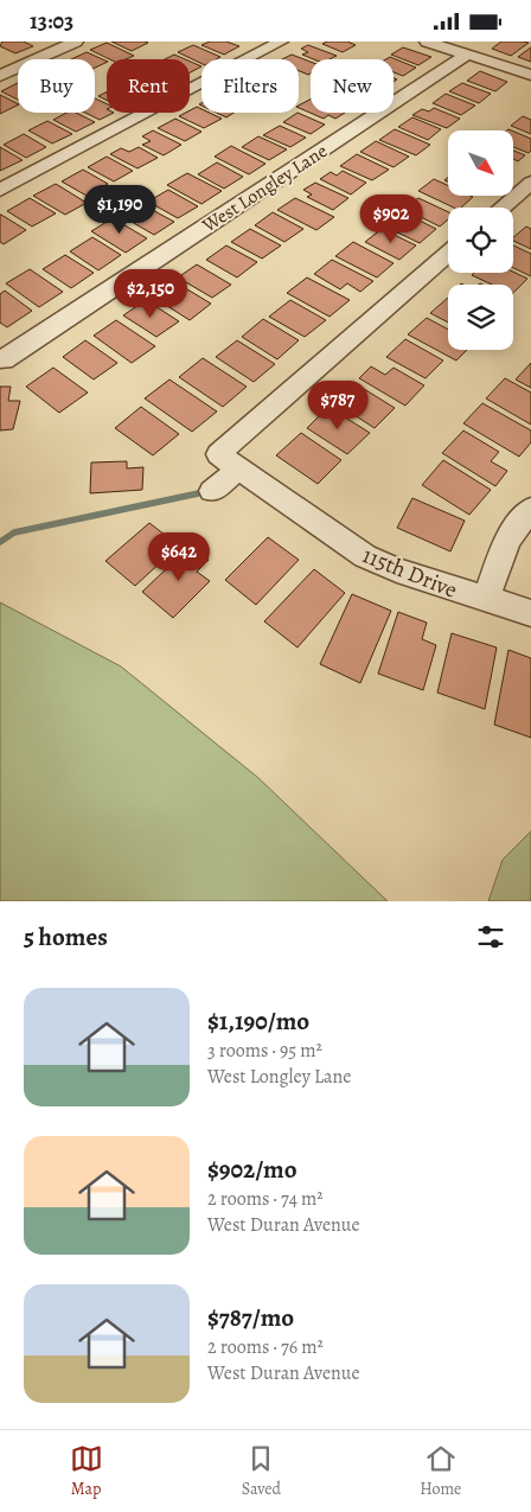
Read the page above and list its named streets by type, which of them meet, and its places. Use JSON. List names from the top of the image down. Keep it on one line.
{"streets":{"street":["West Longley Lane","115th Drive"]},"north":"bottom right","page":{"status":"13:03","chip":["Buy","Rent","Filters","New"],"price":["$1,190","$902","$2,150","$787","$642"],"heading":"5 homes","list":[{"name":"$1,190/mo","note":"3 rooms · 95 m² · West Longley Lane"},{"name":"$902/mo","note":"2 rooms · 74 m² · West Duran Avenue"},{"name":"$787/mo","note":"2 rooms · 76 m² · West Duran Avenue"}],"tabs":["Map","Saved","Home"]}}
